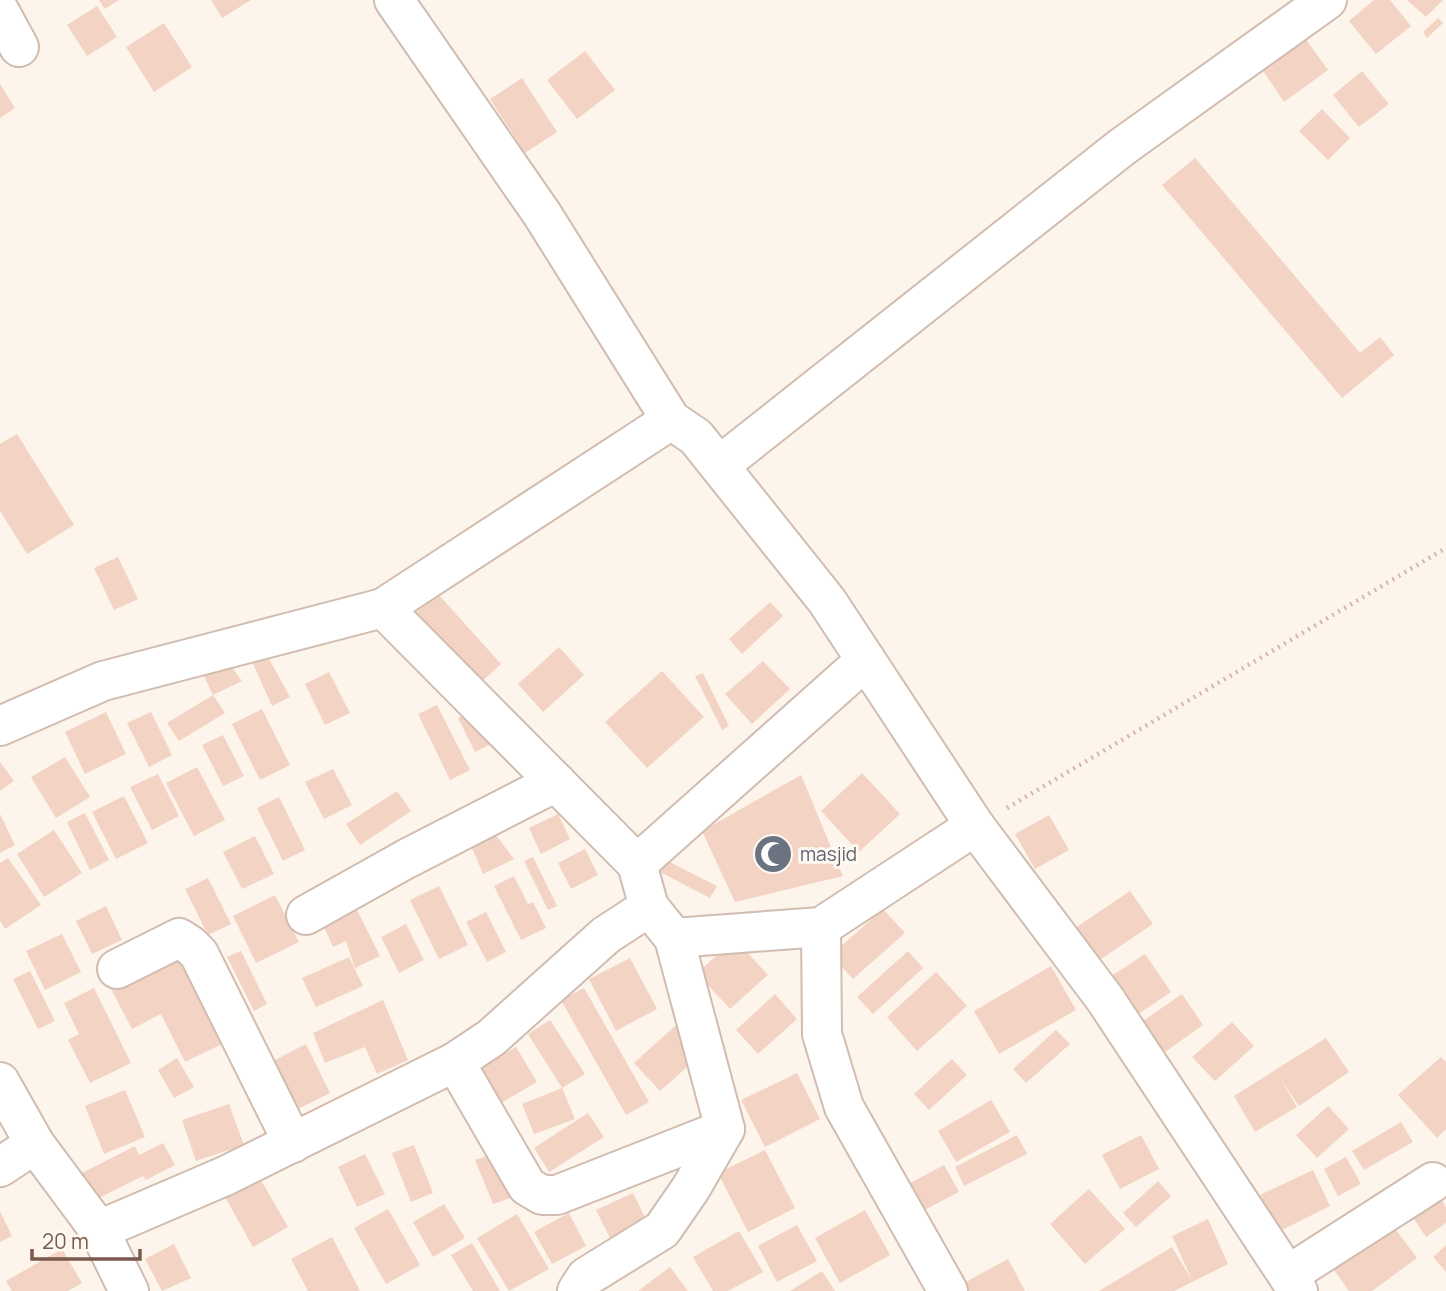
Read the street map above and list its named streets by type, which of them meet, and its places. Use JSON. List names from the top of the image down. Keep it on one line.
{"places":{"mosque":["masjid"]},"scale_bar":"20 m"}
